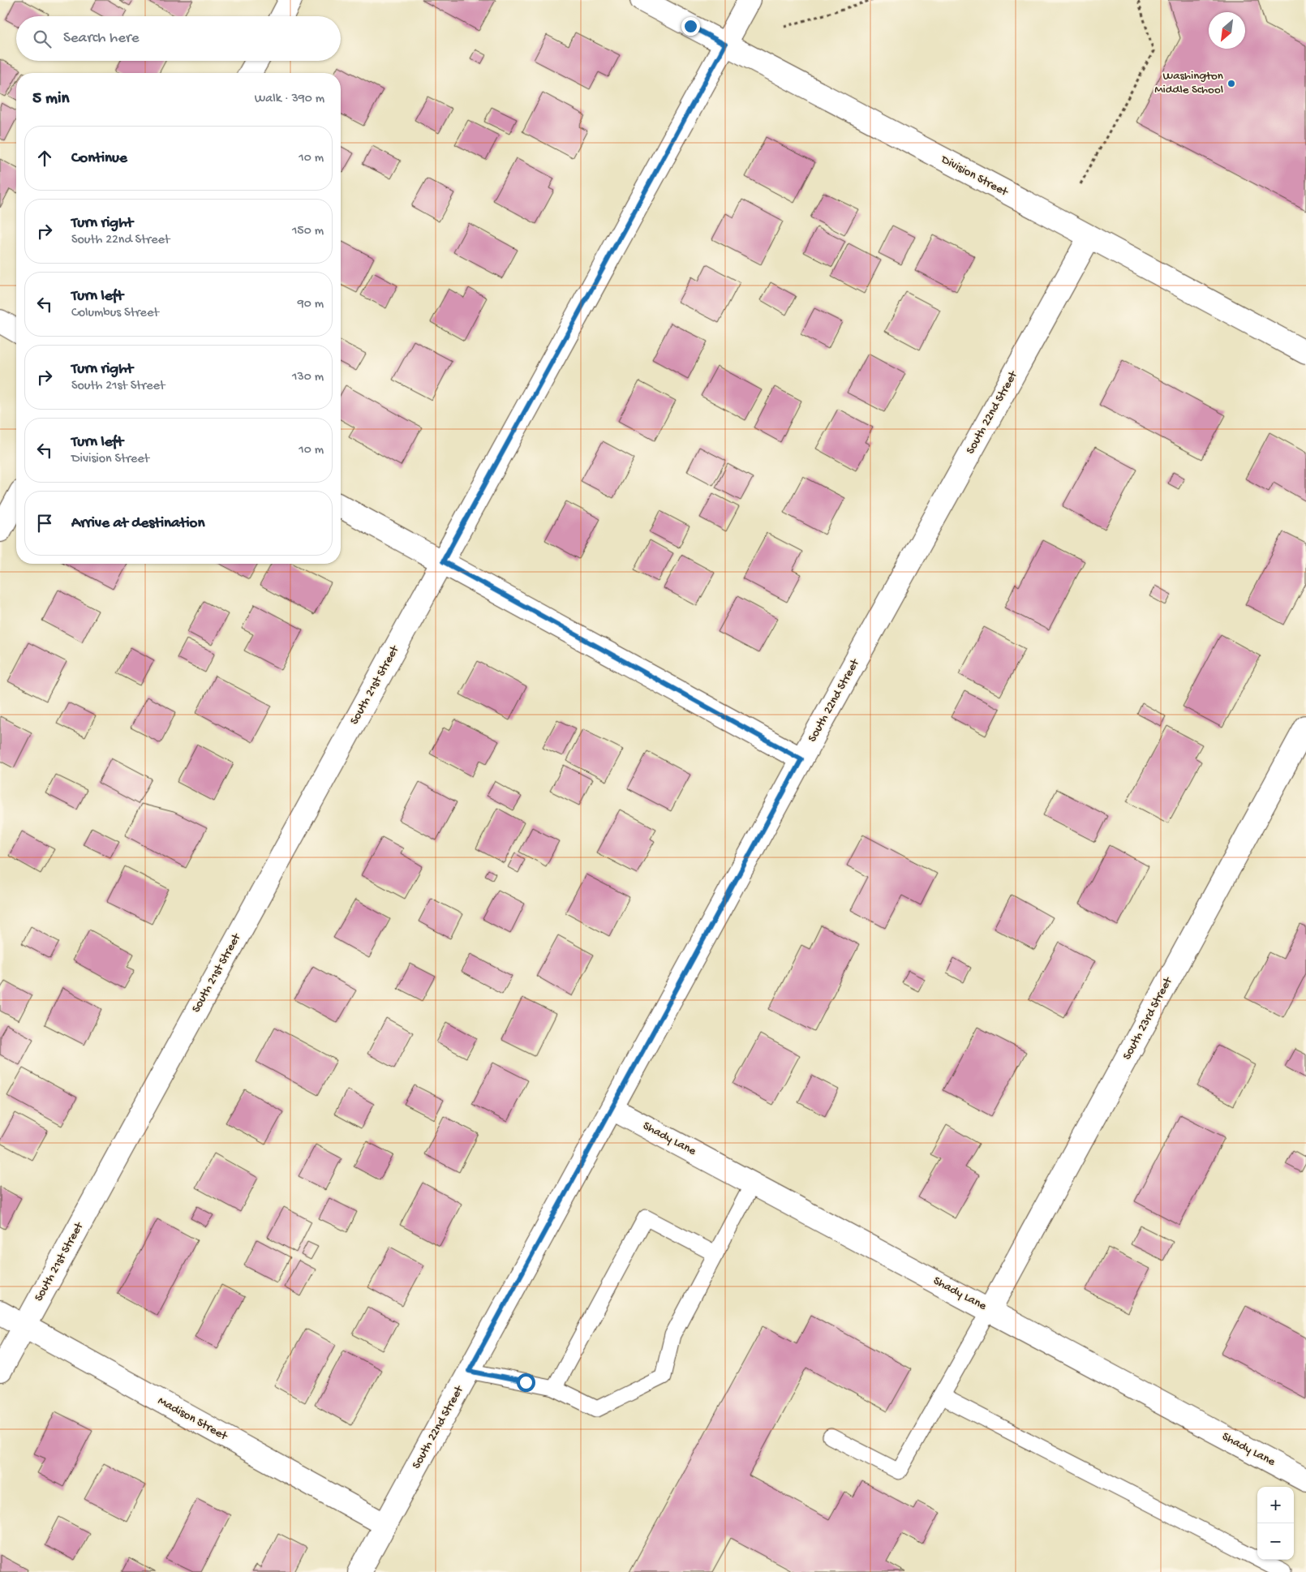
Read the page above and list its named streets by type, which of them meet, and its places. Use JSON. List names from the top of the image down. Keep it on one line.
{"streets":{"street":["Division Street","South 22nd Street","South 21st Street","South 23rd Street","Shady Lane","Madison Street"]},"crossings":[["Division Street","South 22nd Street"],["Division Street","South 21st Street"],["South 22nd Street","Shady Lane"],["South 22nd Street","Madison Street"],["South 21st Street","Madison Street"],["South 23rd Street","Shady Lane"]],"places":["Washington Middle School"],"north":"bottom left","page":{"search":"Search here","heading":["5 min","Walk · 390 m"],"list":[["Continue","10 m"],["Turn right","South 22nd Street","150 m"],["Turn left","Columbus Street","90 m"],["Turn right","South 21st Street","130 m"],["Turn left","Division Street","10 m"],"Arrive at destination"],"map_buttons":["+","−"]}}
